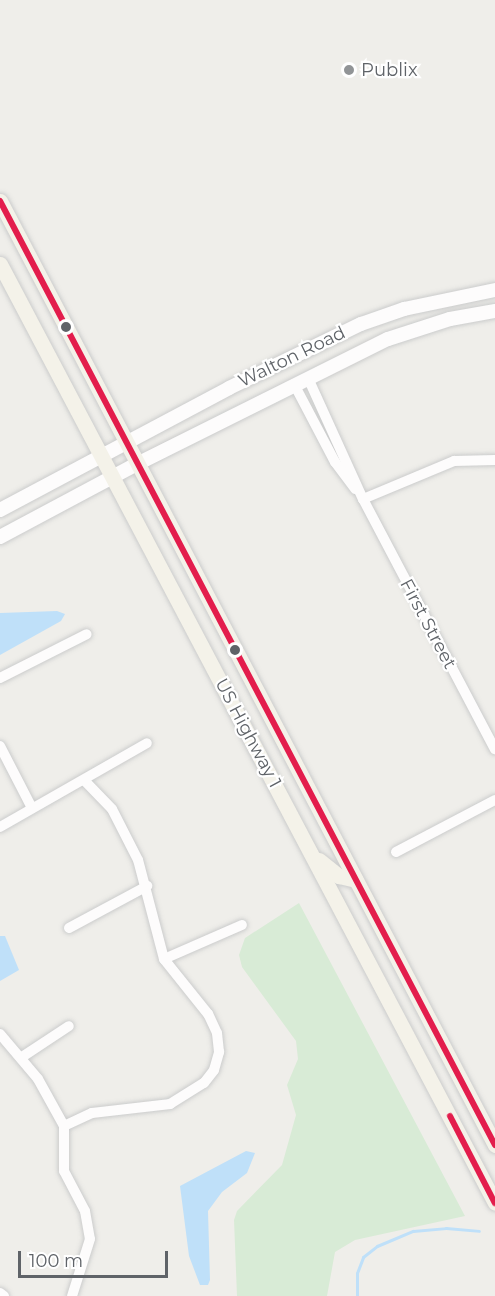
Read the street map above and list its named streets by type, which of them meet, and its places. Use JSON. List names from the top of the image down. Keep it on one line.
{"streets":{"main road":["Walton Road","US Highway 1"],"street":["First Street"]},"crossings":[["Walton Road","First Street"],["Walton Road","US Highway 1"]],"places":["Publix"],"lines":["transit line 1"],"scale_bar":"100 m"}
